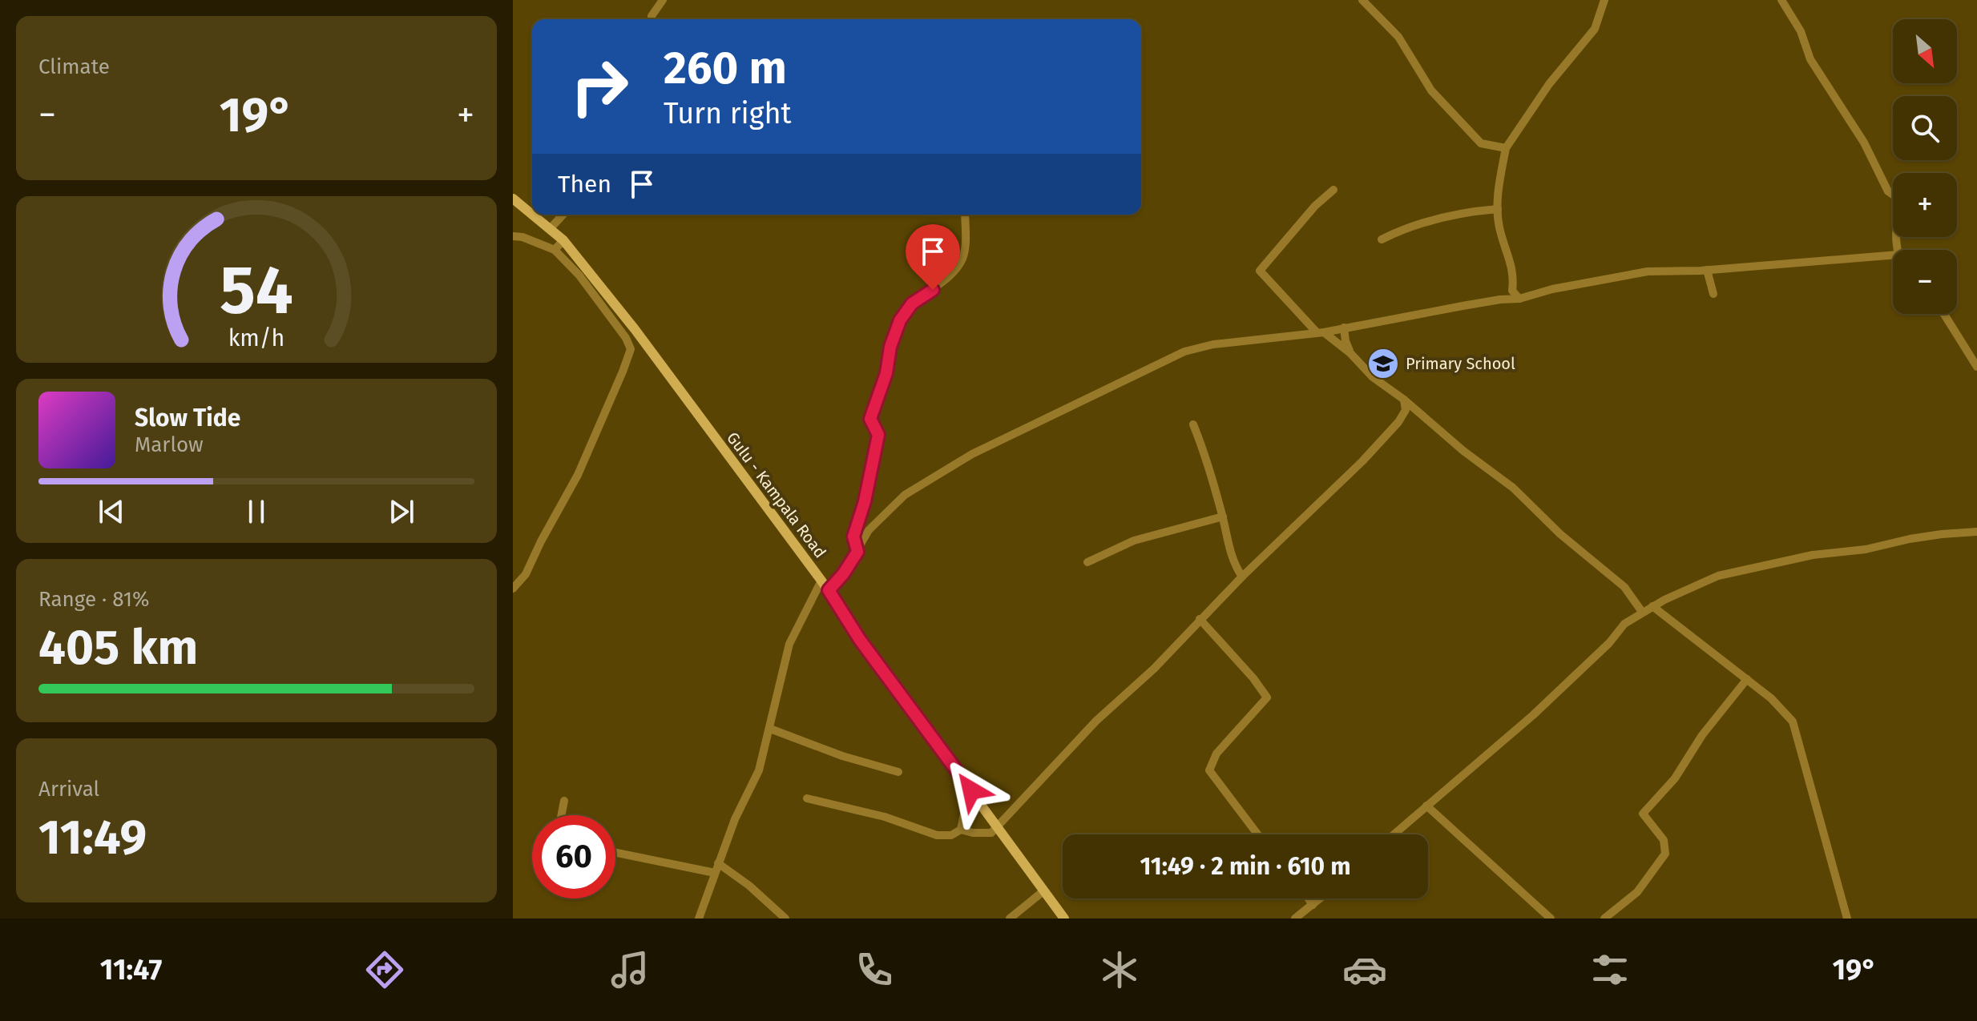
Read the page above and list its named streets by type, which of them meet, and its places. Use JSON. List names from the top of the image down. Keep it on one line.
{"streets":{"main road":["Gulu - Kampala Road"]},"places":{"school or university":["Primary School"]},"north":"bottom right","page":{"tile":["Climate",["Range · 81%","405 km"],["Arrival","11:49"]],"map_buttons":["+","−"],"turn":["260 m","Turn right"],"heat":["−","19°","+"],"then":"Then","song":["Slow Tide","Marlow"],"limit":"60","trip":"11:49 · 2 min · 610 m","tabs":["11:47","19°"],"gauge":["54","km/h"]}}
